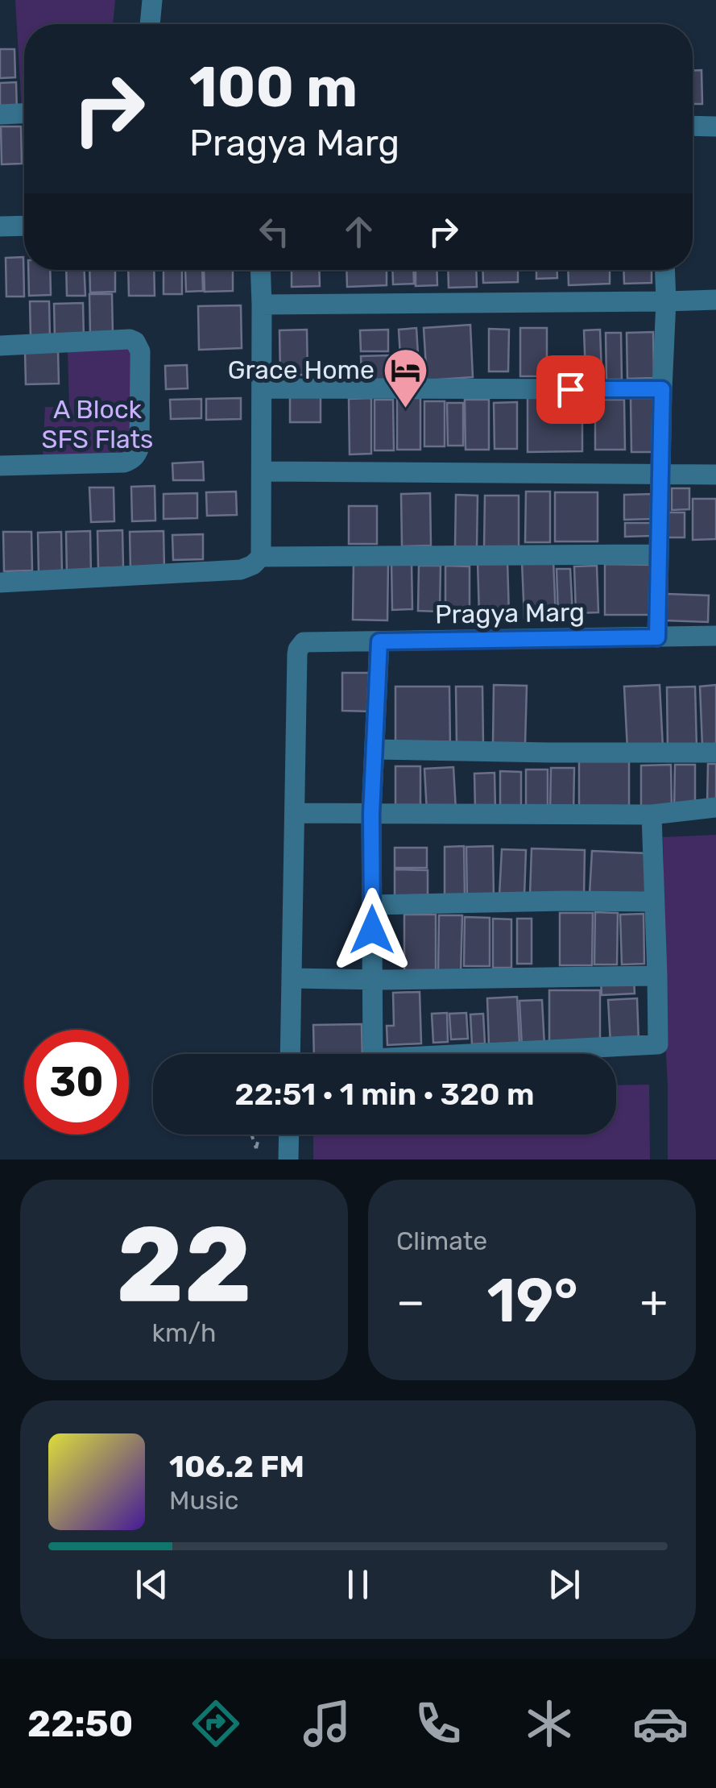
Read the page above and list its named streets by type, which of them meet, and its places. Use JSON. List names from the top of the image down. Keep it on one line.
{"streets":{"street":["Pragya Marg"]},"parks":["A Block SFS Flats"],"places":{"hotel":["Grace Home"]},"page":{"turn":["100 m","Pragya Marg"],"limit":"30","trip":"22:51 · 1 min · 320 m","tile":[["22","km/h"],"Climate"],"heat":["−","19°","+"],"song":["106.2 FM","Music"],"tabs":"22:50"}}
